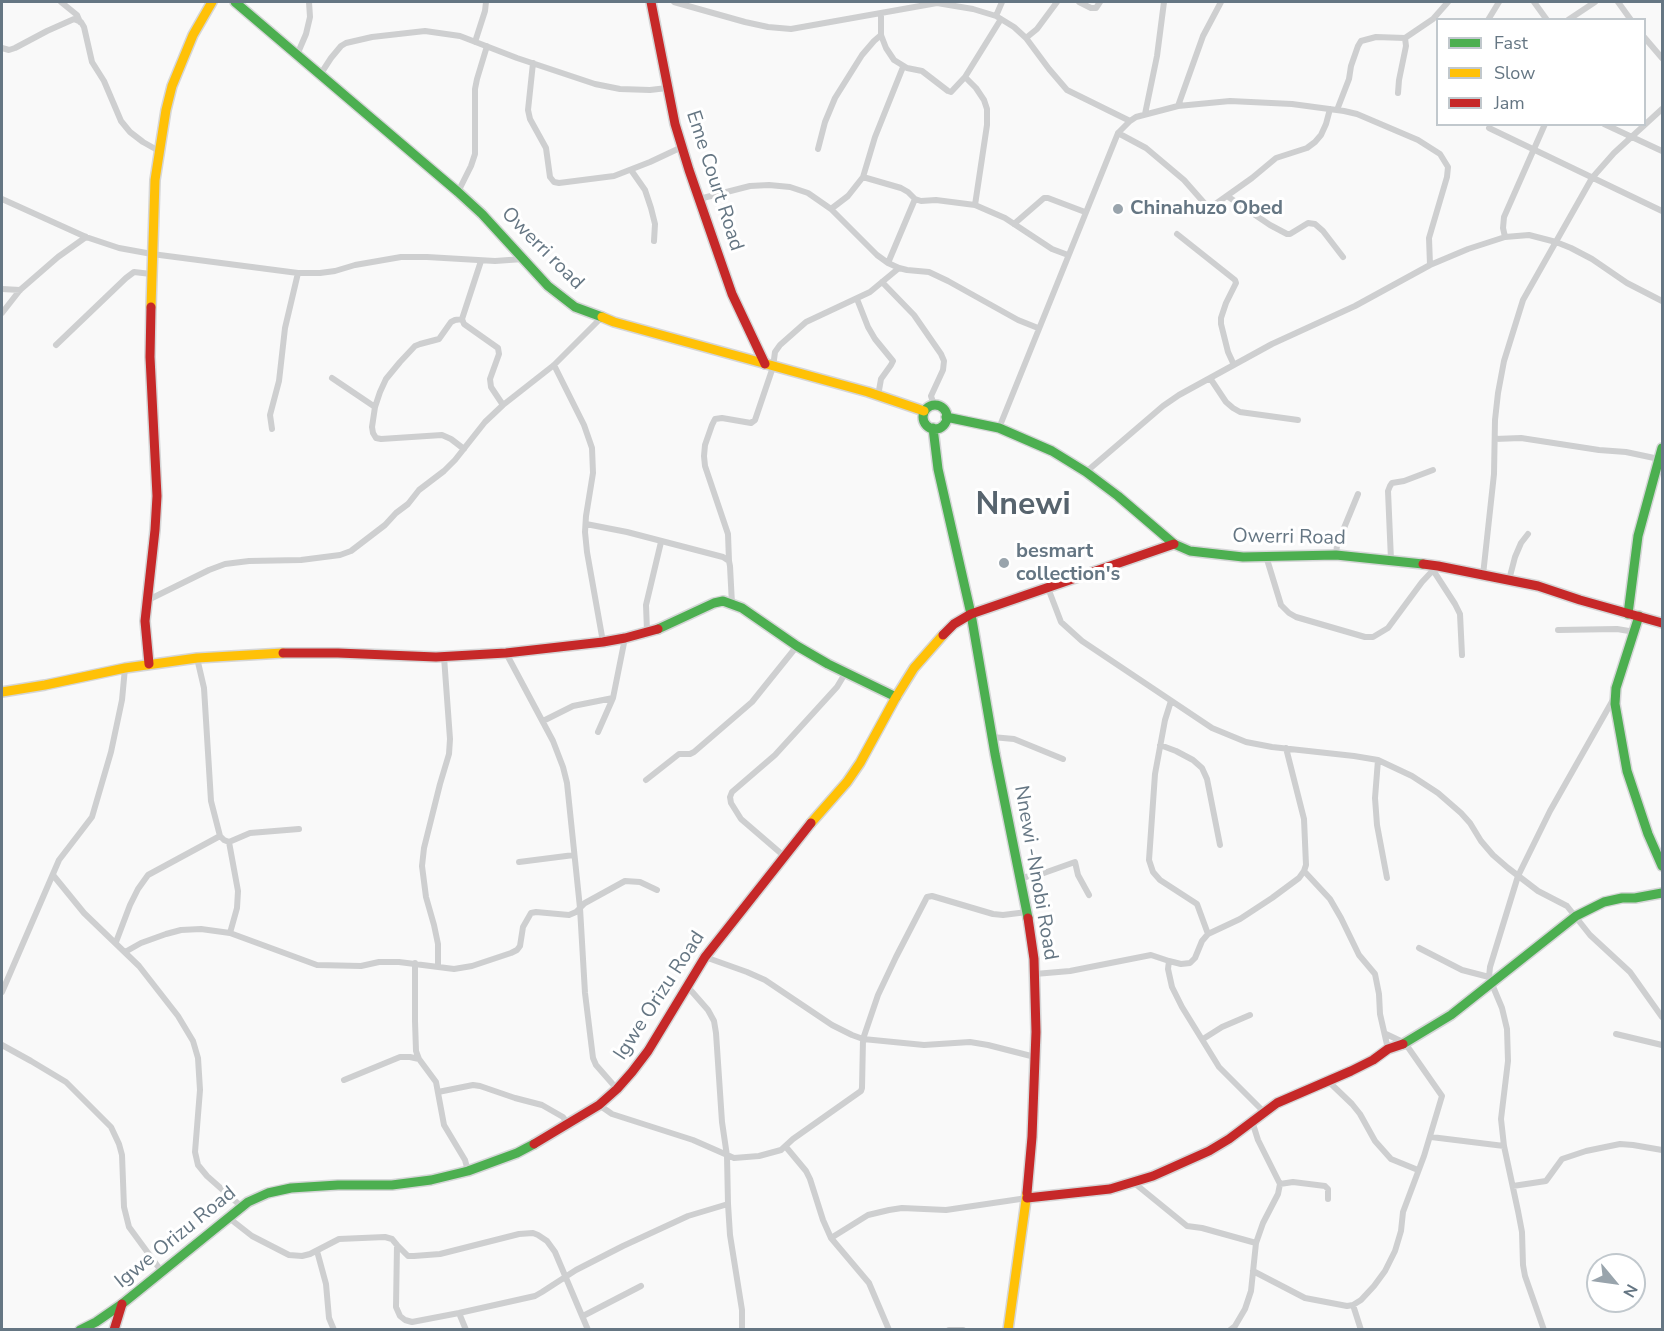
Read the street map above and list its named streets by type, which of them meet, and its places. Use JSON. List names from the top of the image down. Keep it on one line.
{"streets":{"main road":["Eme Court Road","Owerri road","Owerri Road","Nnewi -Nnobi Road","Igwe Orizu Road"]},"crossings":[["Eme Court Road","Owerri road"],["Owerri road","Owerri Road"],["Owerri road","Nnewi -Nnobi Road"],["Owerri Road","Nnewi -Nnobi Road"],["Owerri Road","Igwe Orizu Road"],["Nnewi -Nnobi Road","Igwe Orizu Road"]],"districts":["Nnewi"],"places":["Chinahuzo Obed","besmart collection's"],"legend":["Fast","Slow","Jam"],"north":"bottom right"}
